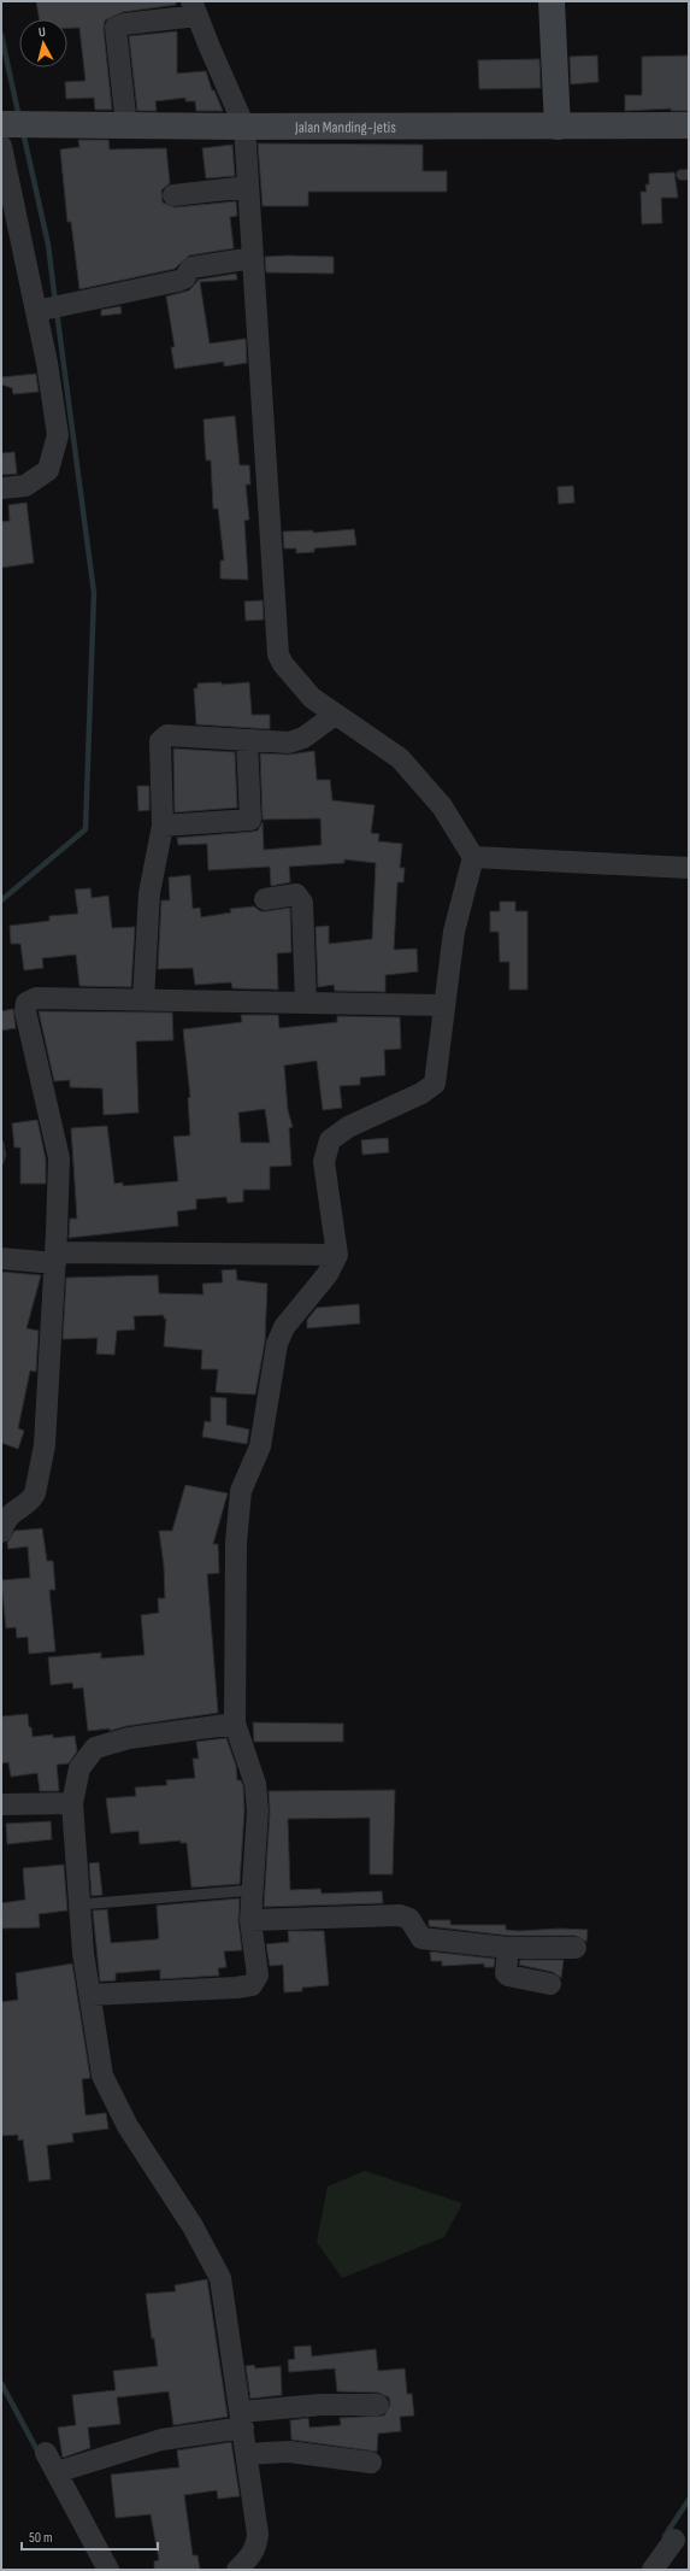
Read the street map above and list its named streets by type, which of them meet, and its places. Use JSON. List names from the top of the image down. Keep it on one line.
{"streets":{"main road":["Jalan Manding-Jetis"]},"scale_bar":"50 m","north":"top"}
